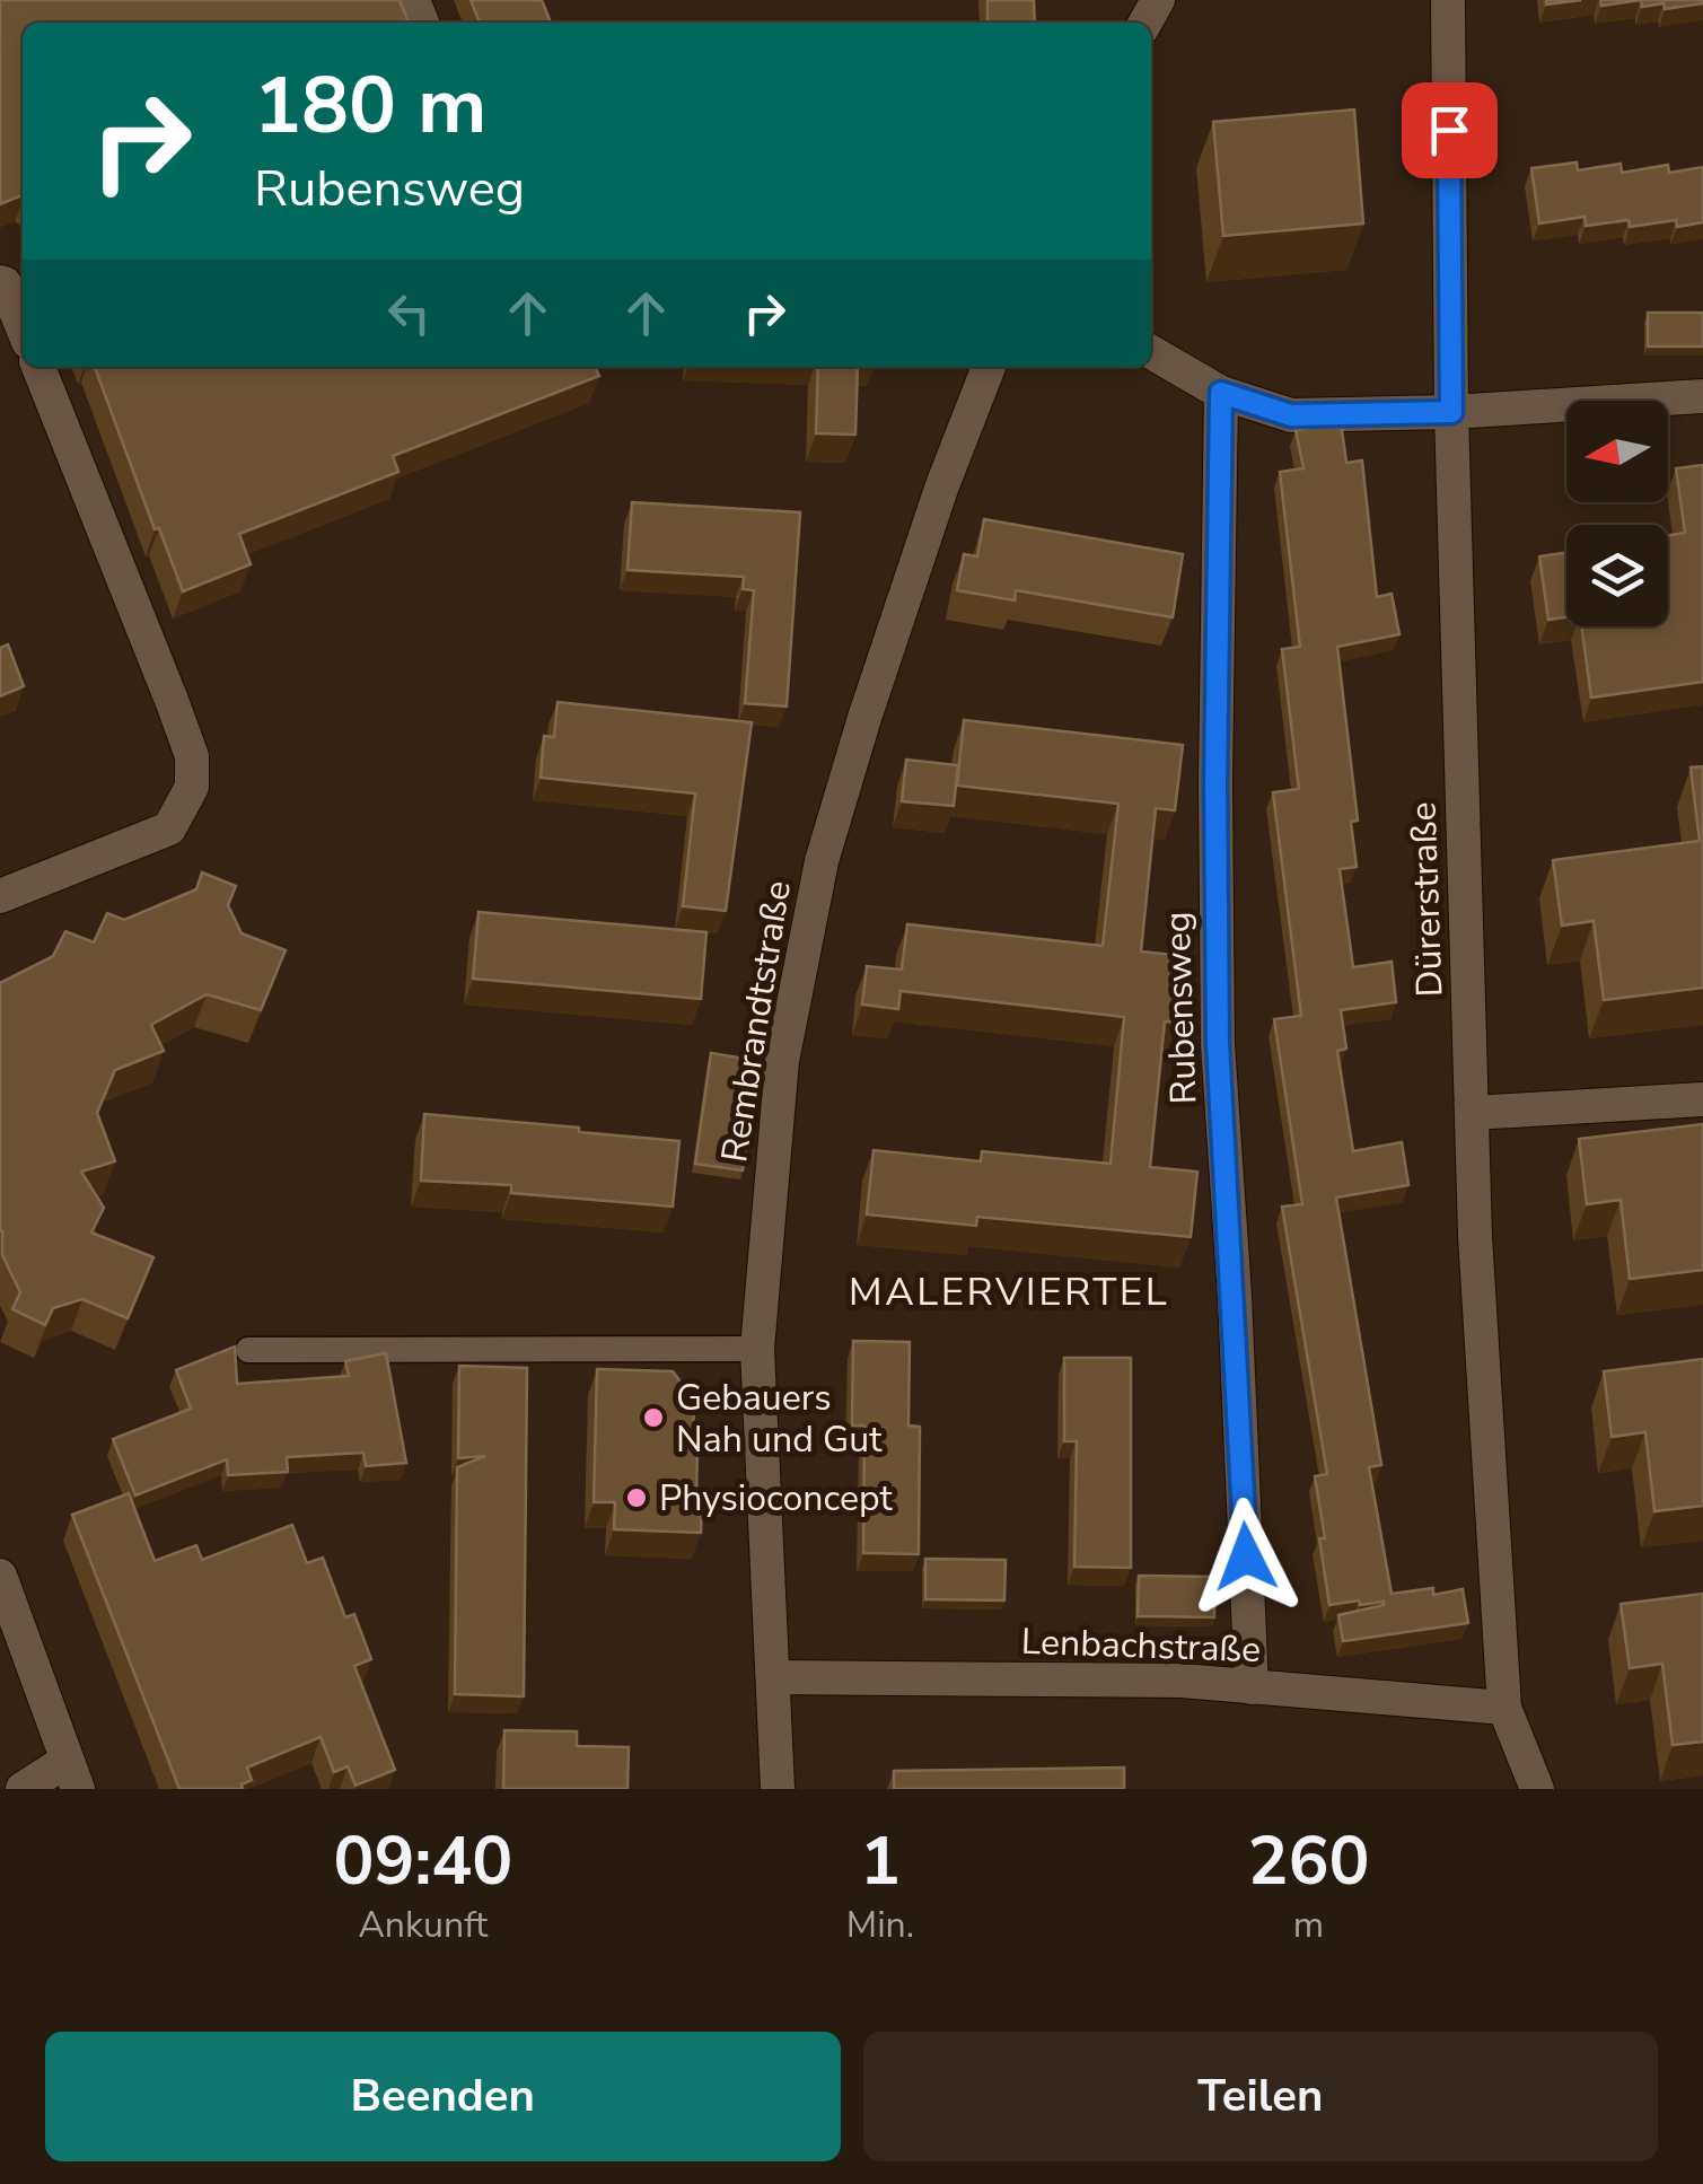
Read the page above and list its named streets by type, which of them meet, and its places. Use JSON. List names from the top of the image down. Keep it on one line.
{"streets":{"street":["Dürerstraße","Rubensweg","Rembrandtstraße","Lenbachstraße"]},"crossings":[["Dürerstraße","Lenbachstraße"],["Rubensweg","Lenbachstraße"],["Rembrandtstraße","Lenbachstraße"]],"districts":["MALERVIERTEL"],"places":["Gebauers Nah und Gut","Physioconcept"],"north":"left","page":{"turn":["180 m","Rubensweg"],"eta":["09:40","Ankunft","1","Min.","260","m"],"buttons":["Beenden","Teilen"]}}
